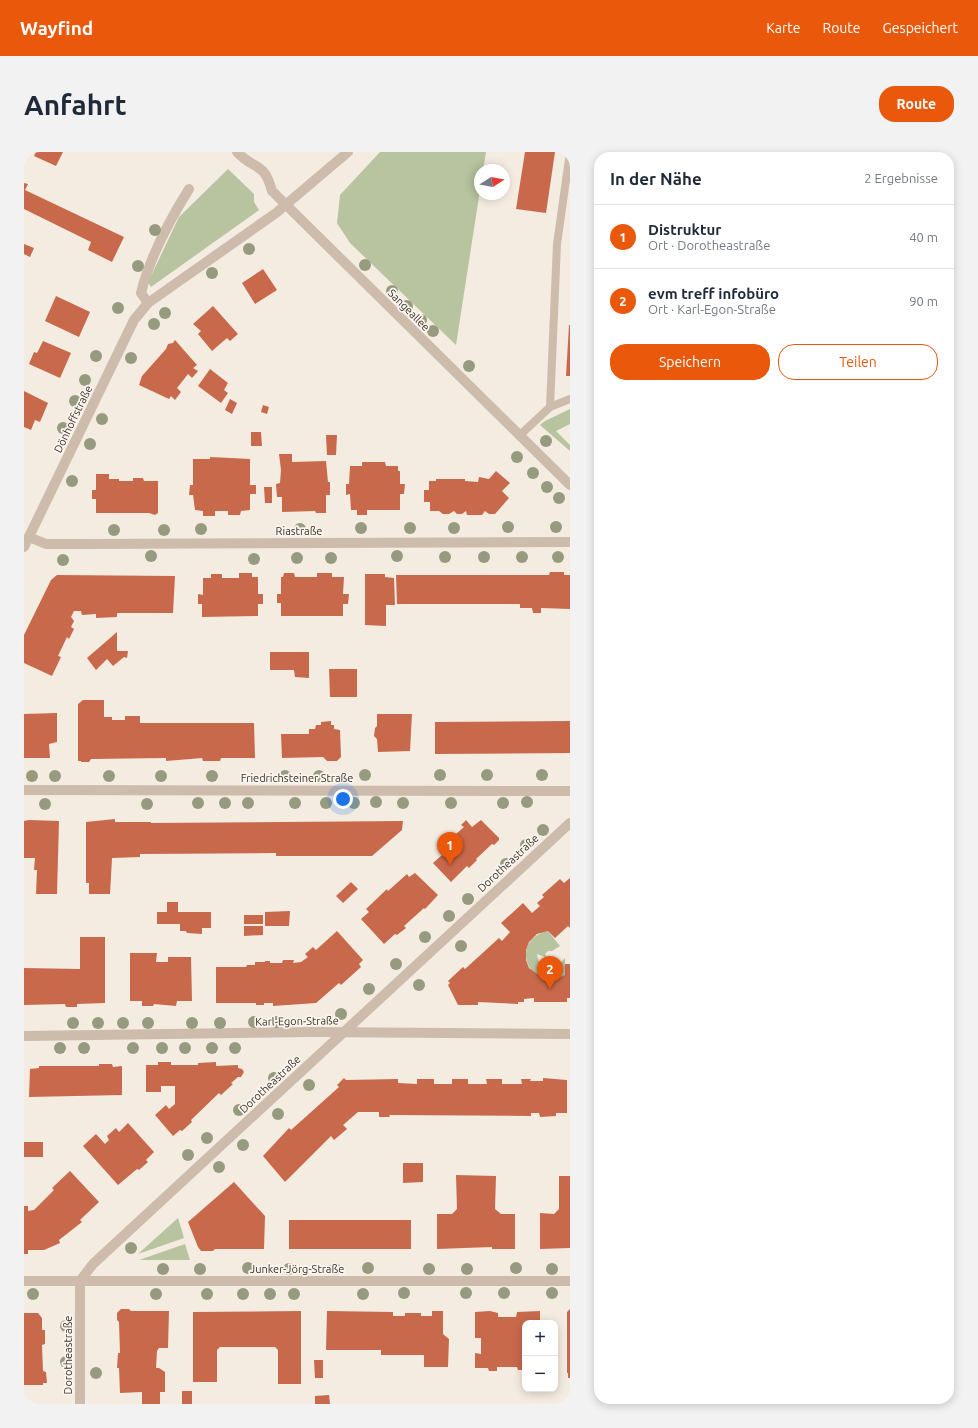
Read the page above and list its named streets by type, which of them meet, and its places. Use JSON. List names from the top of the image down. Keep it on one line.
{"streets":{"street":["Sangeallee","Dönhoffstraße","Riastraße","Friedrichsteiner Straße","Dorotheastraße","Karl-Egon-Straße","Junker-Jörg-Straße"]},"crossings":[["Sangeallee","Dönhoffstraße"],["Dönhoffstraße","Riastraße"],["Dorotheastraße","Karl-Egon-Straße"],["Dorotheastraße","Junker-Jörg-Straße"]],"north":"right","page":{"header":"Wayfind","nav":["Karte","Route","Gespeichert"],"buttons":["Route",["Speichern","Teilen"]],"title":"Anfahrt","heading":["In der Nähe","2 Ergebnisse"],"list":[{"mark":"1","name":"Distruktur","note":"Ort · Dorotheastraße","value":"40 m"},{"mark":"2","name":"evm treff infobüro","note":"Ort · Karl-Egon-Straße","value":"90 m"}],"pins":["1","2"],"map_buttons":["+","−"]}}
